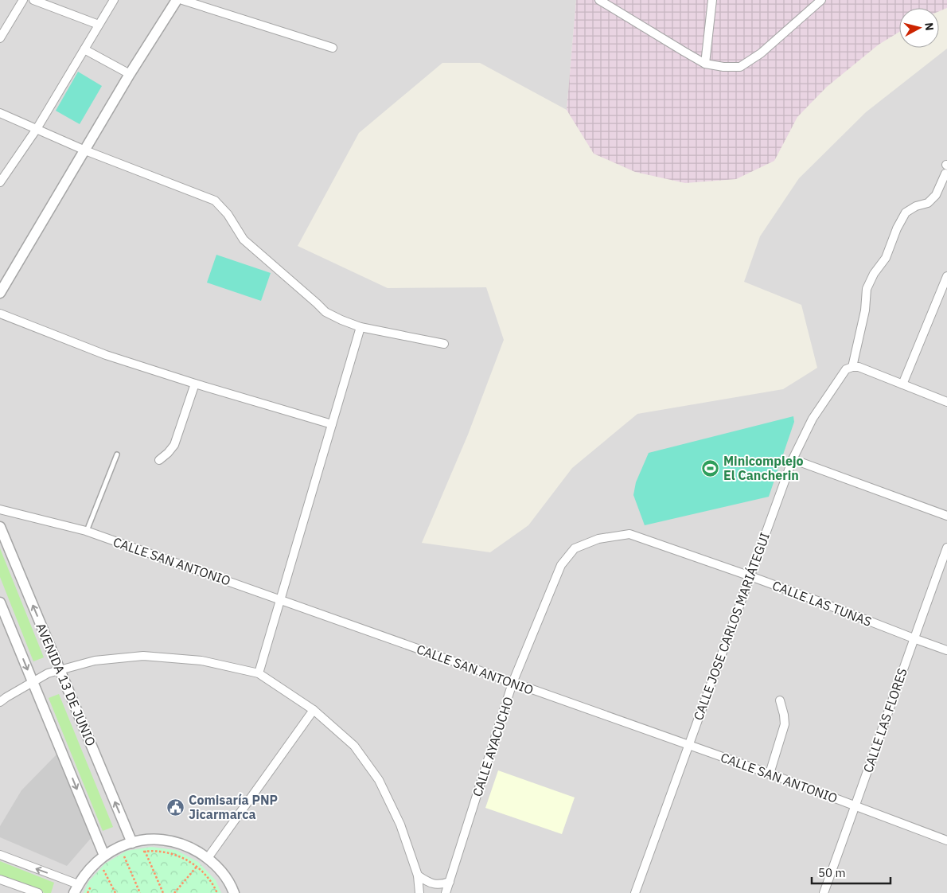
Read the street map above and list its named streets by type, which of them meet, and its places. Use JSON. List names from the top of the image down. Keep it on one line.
{"streets":{"street":["CALLE SAN ANTONIO","CALLE LAS TUNAS","CALLE JOSE CARLOS MARIÁTEGUI","AVENIDA 13 DE JUNIO","CALLE LAS FLORES","CALLE AYACUCHO"]},"crossings":[["CALLE SAN ANTONIO","CALLE JOSE CARLOS MARIÁTEGUI"],["CALLE SAN ANTONIO","CALLE LAS FLORES"],["CALLE SAN ANTONIO","CALLE AYACUCHO"],["CALLE LAS TUNAS","CALLE JOSE CARLOS MARIÁTEGUI"],["CALLE LAS TUNAS","CALLE LAS FLORES"],["CALLE LAS TUNAS","CALLE AYACUCHO"]],"places":{"sports":["Minicomplejo El Cancherin"],"public building":["Comisaría PNP Jicarmarca"]},"scale_bar":"50 m","north":"right"}
